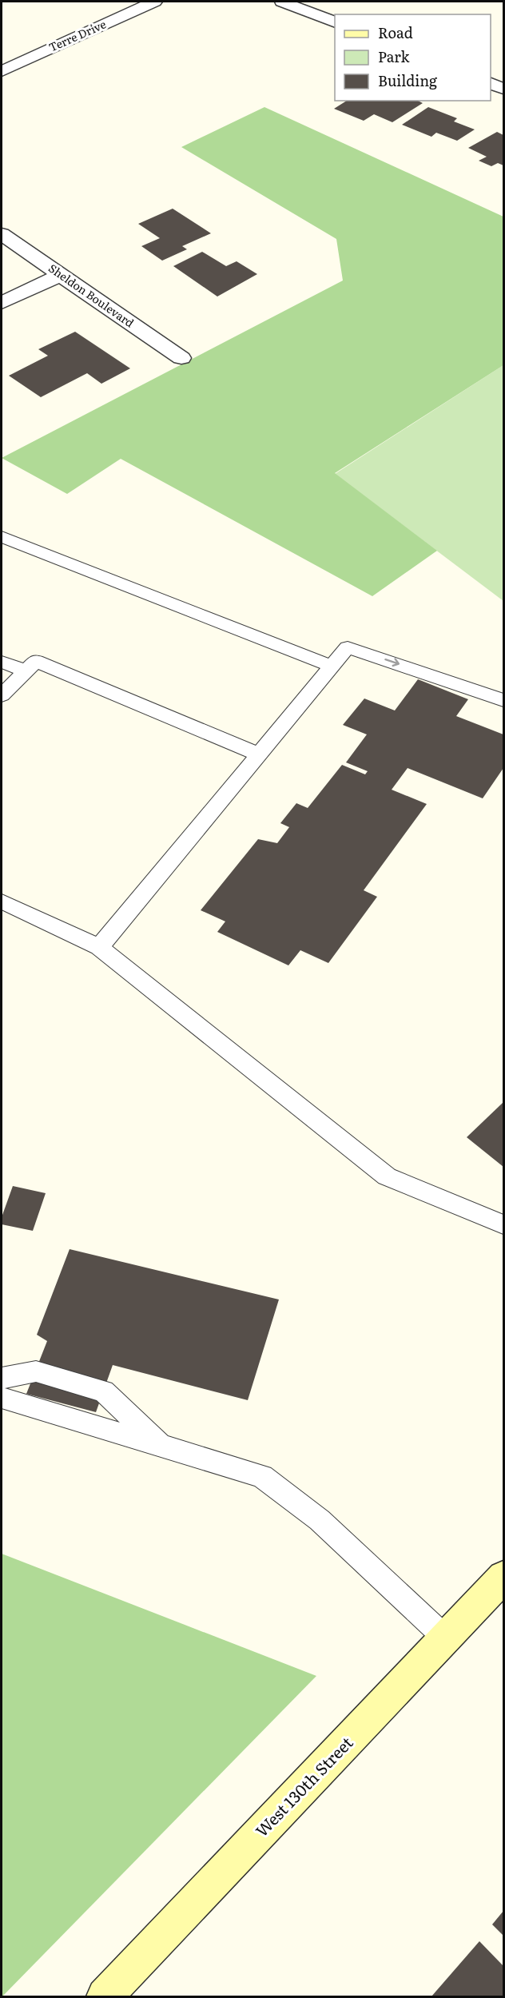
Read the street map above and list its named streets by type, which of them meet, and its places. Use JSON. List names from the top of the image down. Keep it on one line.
{"streets":{"main road":["West 130th Street"],"street":["Terre Drive","Sheldon Boulevard"]},"legend":["Road","Park","Building"]}
